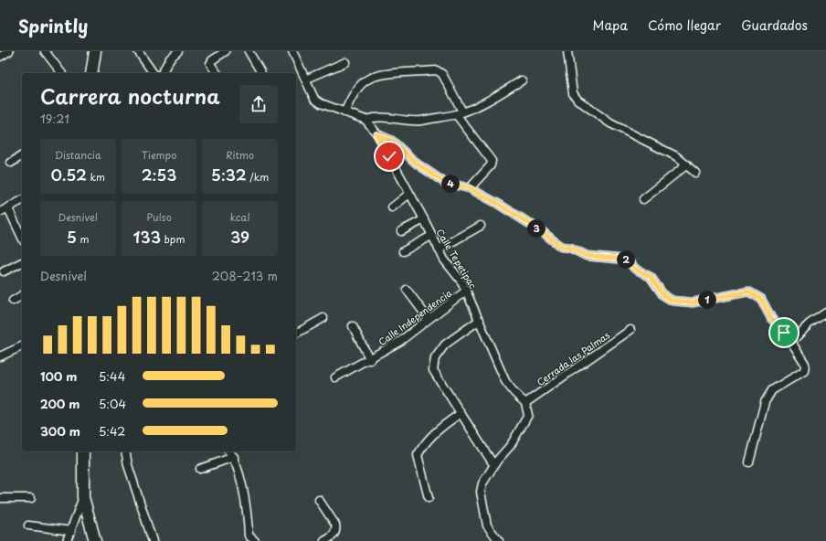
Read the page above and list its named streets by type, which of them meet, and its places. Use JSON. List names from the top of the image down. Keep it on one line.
{"streets":{"street":["Calle Tepetipac","Calle Independencia","Cerrada las Palmas"]},"crossings":[["Calle Tepetipac","Calle Independencia"],["Calle Tepetipac","Cerrada las Palmas"]],"page":{"header":"Sprintly","nav":["Mapa","Cómo llegar","Guardados"],"heading":["Carrera nocturna","19:21"],"stats":[["Distancia","0.52 km"],["Tiempo","2:53"],["Ritmo","5:32 /km"],["Desnivel","5 m"],["Pulso","133 bpm"],["kcal","39"]],"pins":["4","3","2","1"],"chart":["Desnivel","208–213 m"],"list":[{"name":"100 m","note":"5:44"},{"name":"200 m","note":"5:04"},{"name":"300 m","note":"5:42"}]}}
